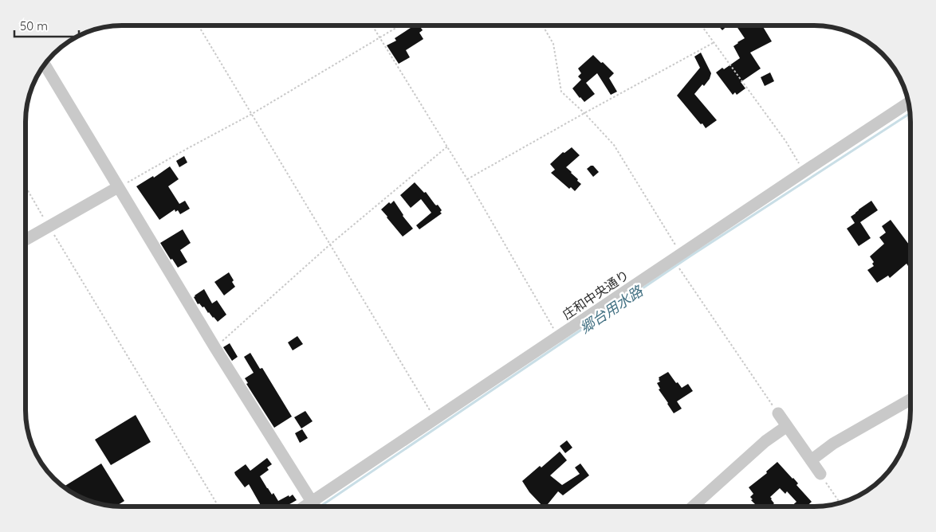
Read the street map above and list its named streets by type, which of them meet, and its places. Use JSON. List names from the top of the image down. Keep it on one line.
{"streets":{"street":["庄和中央通り"]},"water":["郷台用水路"],"scale_bar":"50 m"}
